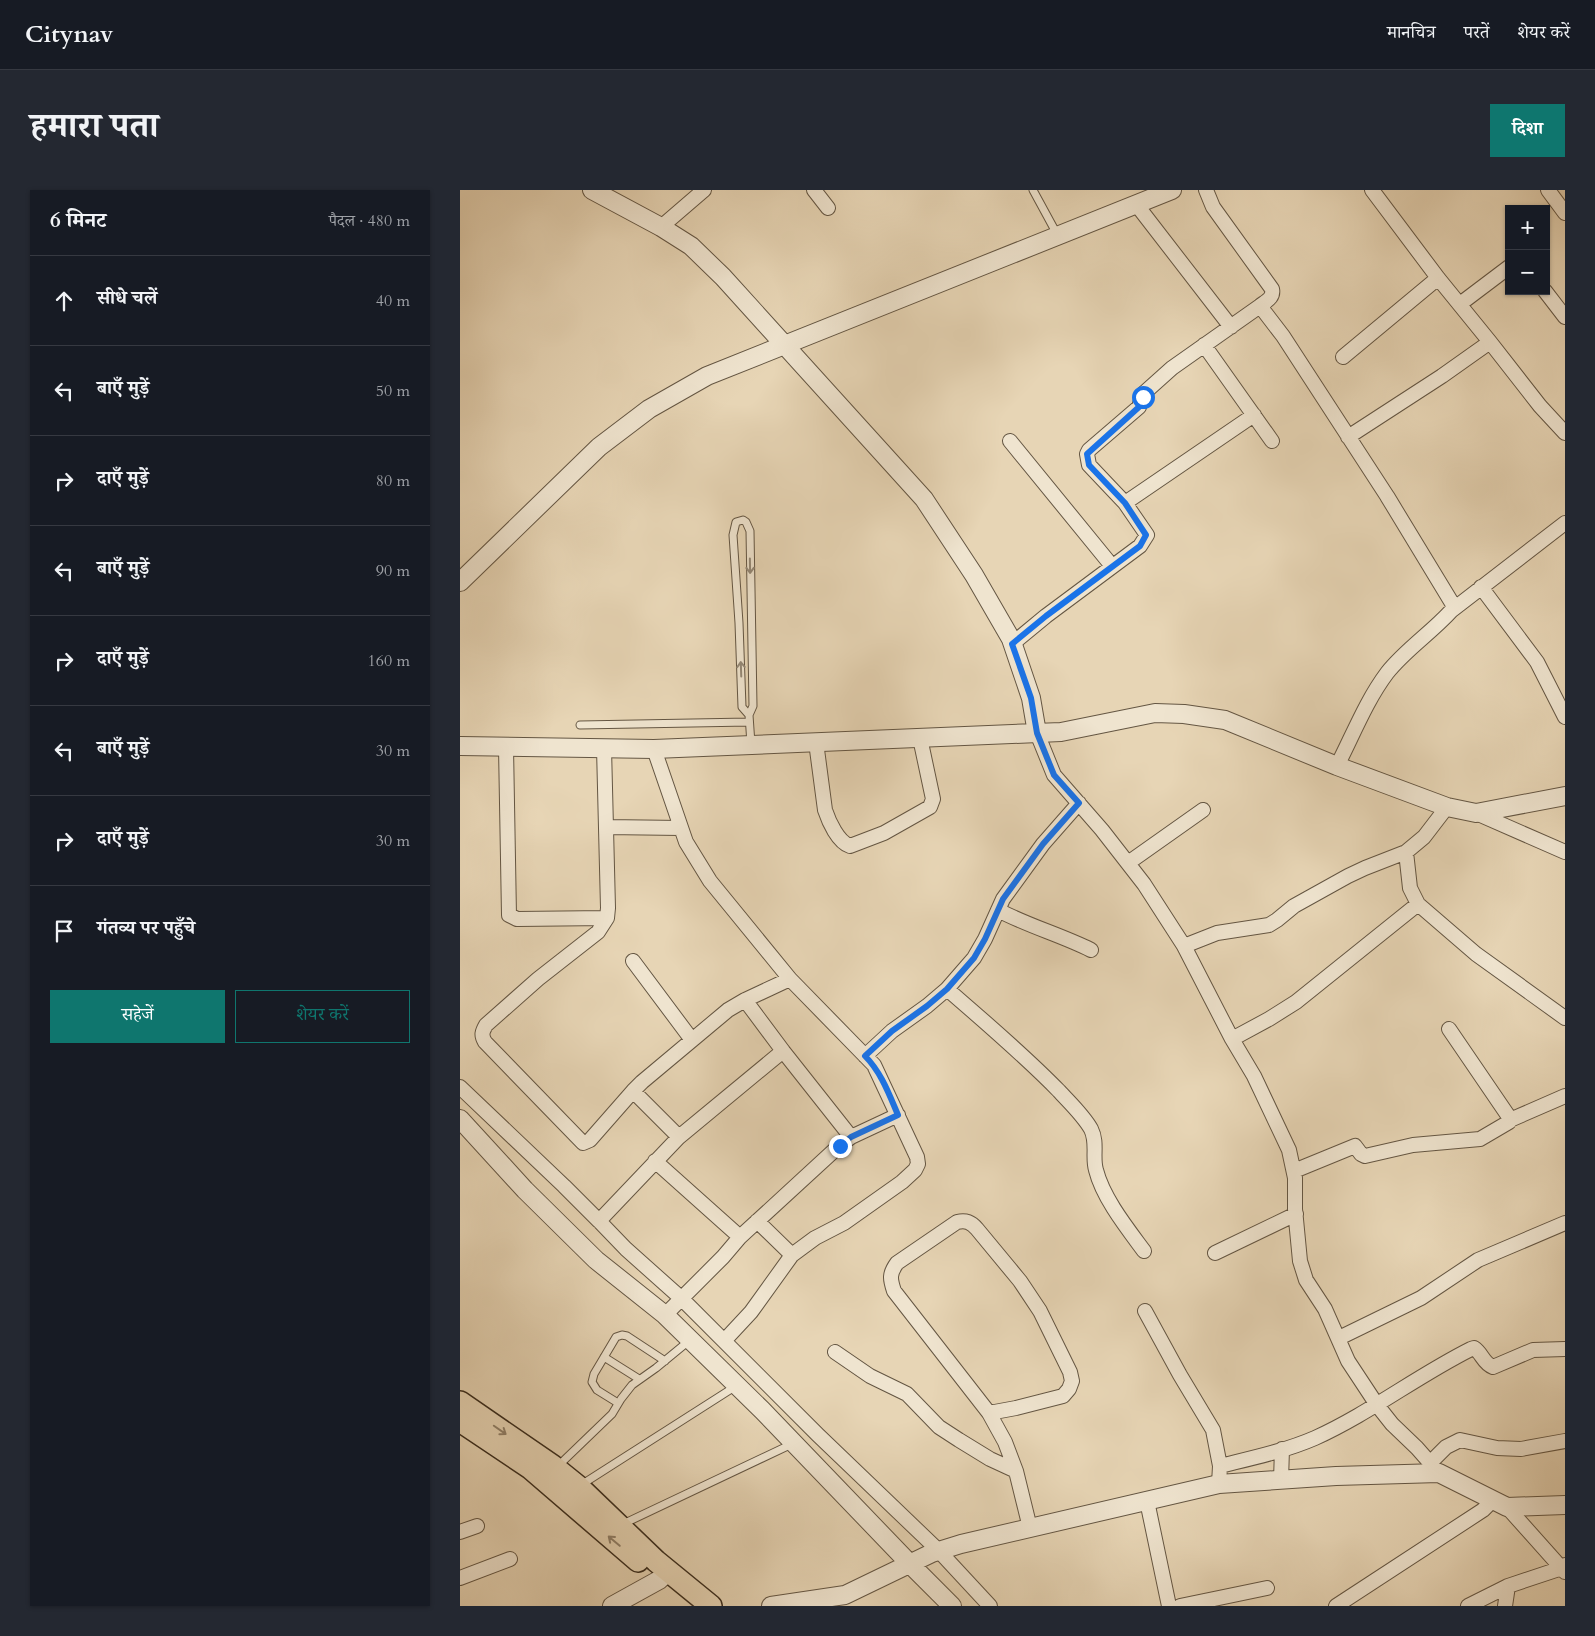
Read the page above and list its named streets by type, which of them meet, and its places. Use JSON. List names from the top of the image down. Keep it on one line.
{"page":{"header":"Citynav","nav":["मानचित्र","परतें","शेयर करें"],"title":"हमारा पता","buttons":["दिशा",["सहेजें","शेयर करें"]],"heading":["6 मिनट","पैदल · 480 m"],"map_buttons":["+","−"],"list":[["सीधे चलें","40 m"],["बाएँ मुड़ें","50 m"],["दाएँ मुड़ें","80 m"],["बाएँ मुड़ें","90 m"],["दाएँ मुड़ें","160 m"],["बाएँ मुड़ें","30 m"],["दाएँ मुड़ें","30 m"],"गंतव्य पर पहुँचे"]}}
